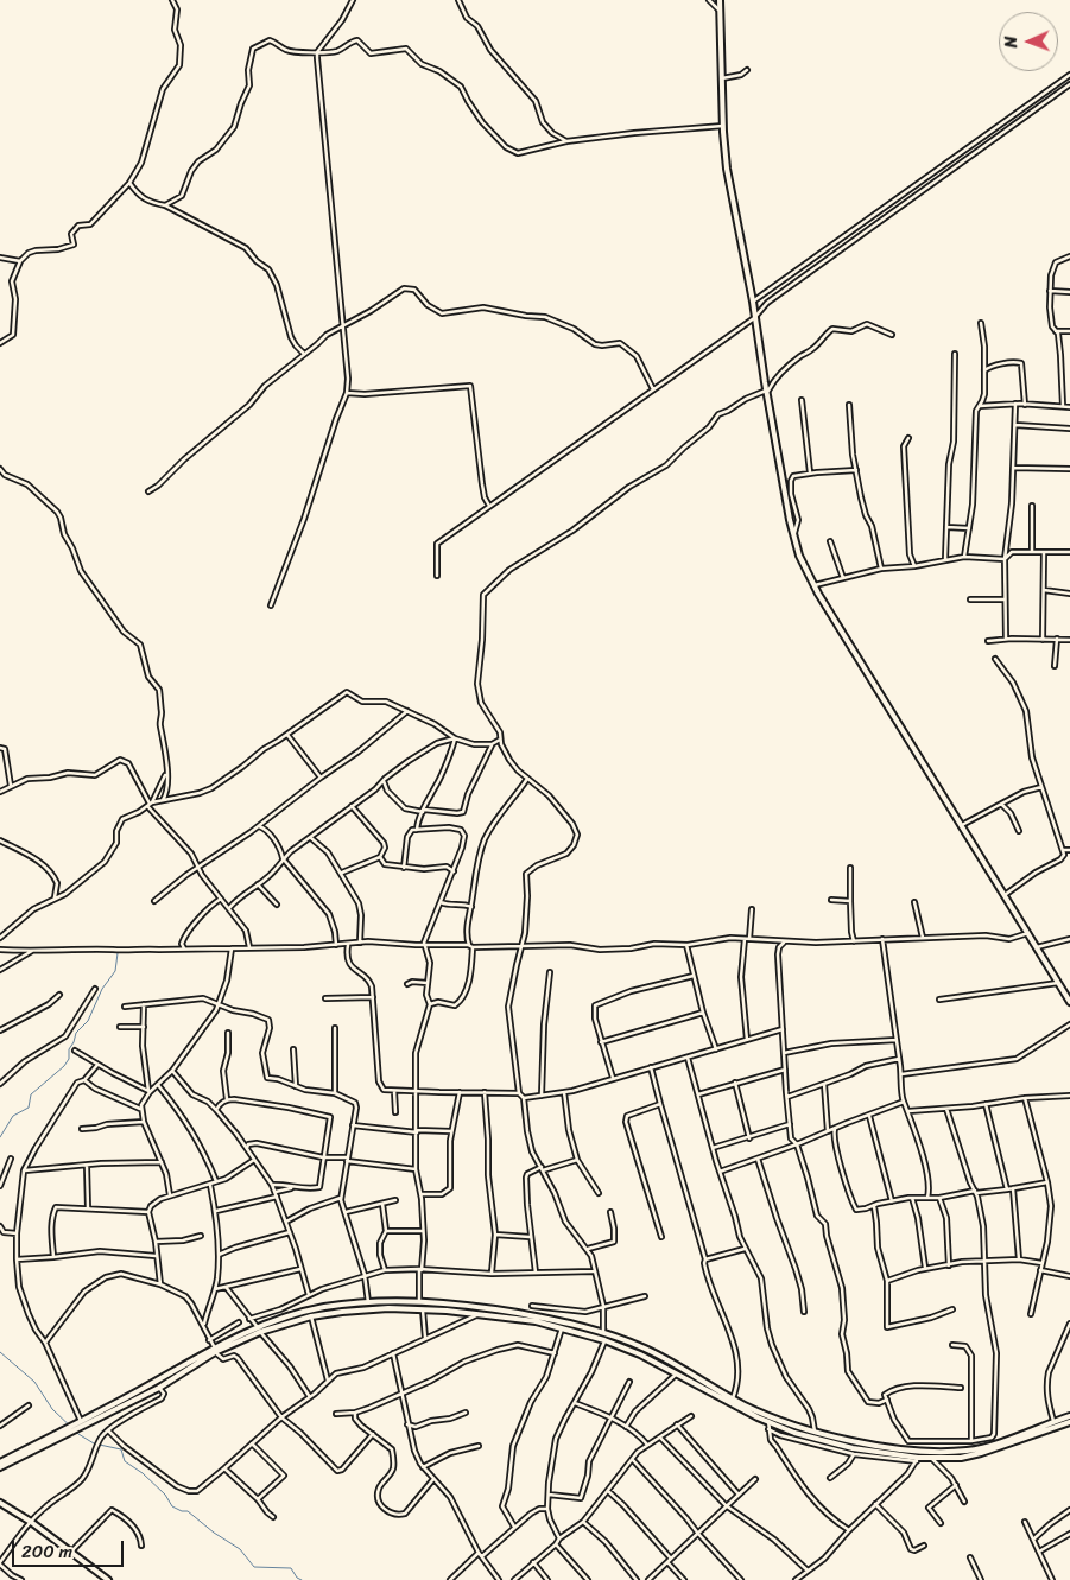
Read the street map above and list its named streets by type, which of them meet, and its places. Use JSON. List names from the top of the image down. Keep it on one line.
{"scale_bar":"200 m","north":"left"}
